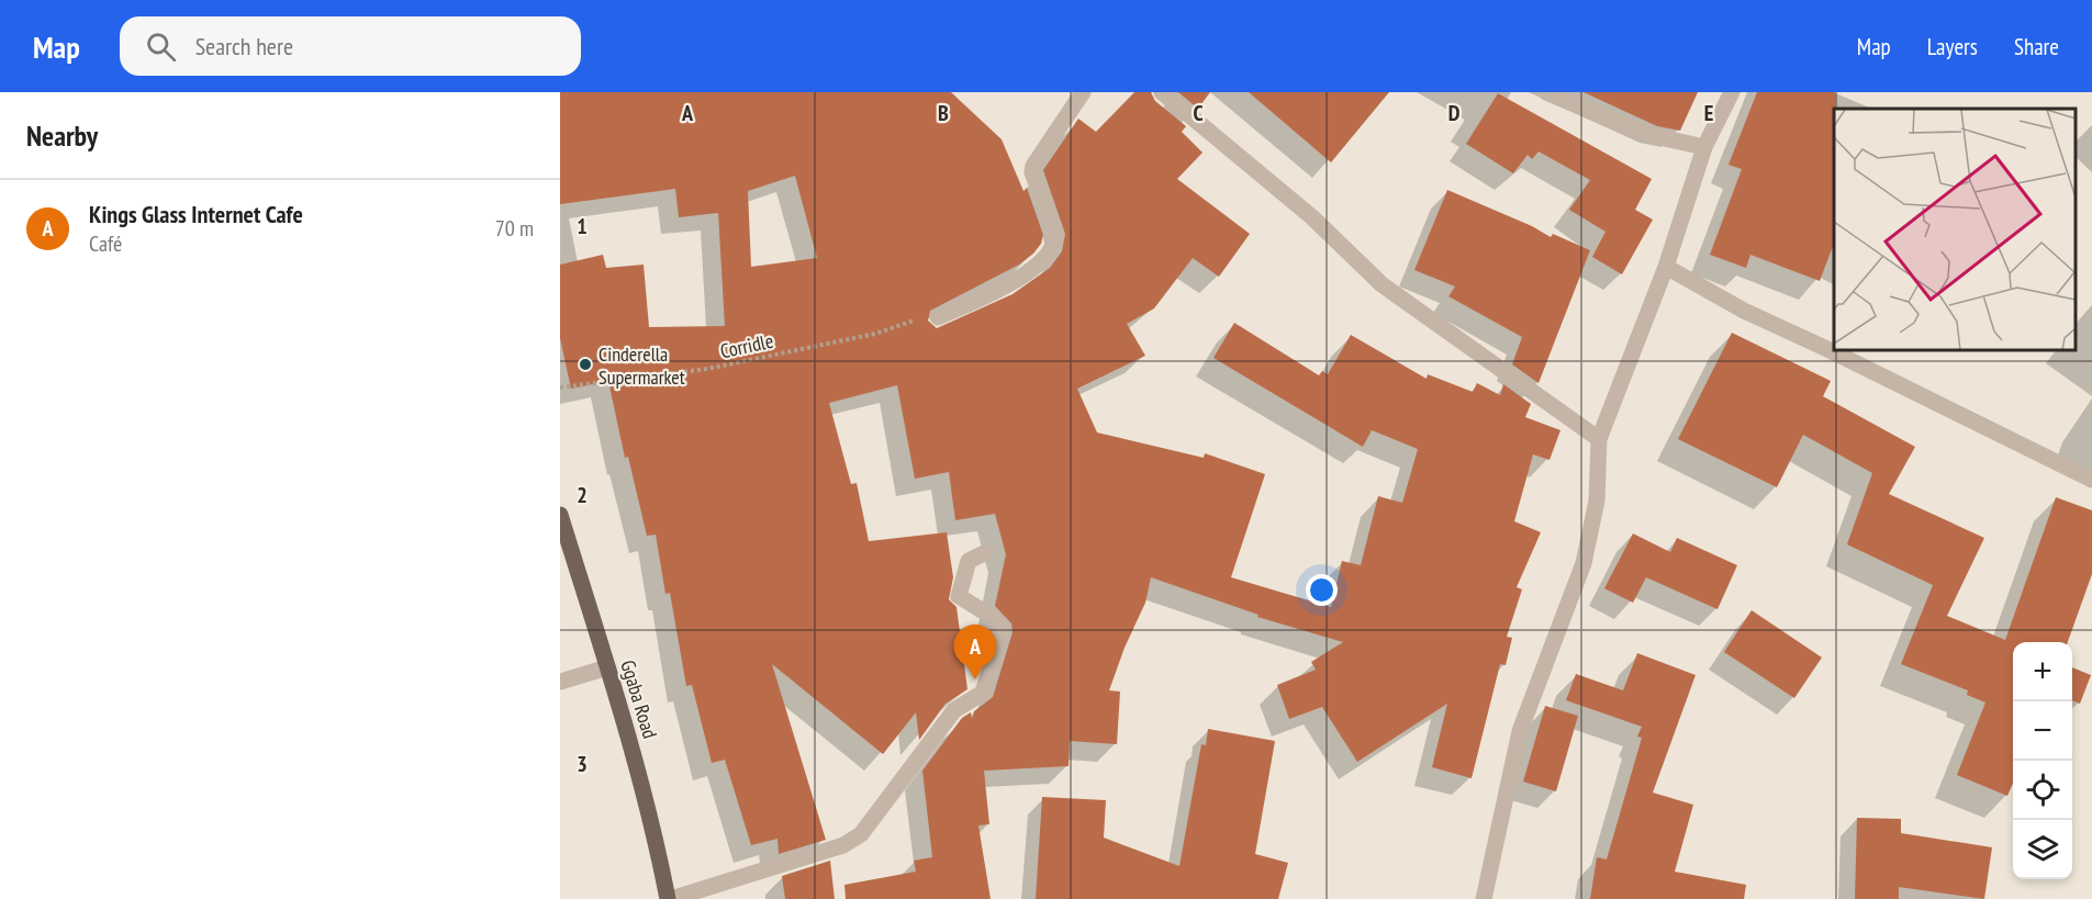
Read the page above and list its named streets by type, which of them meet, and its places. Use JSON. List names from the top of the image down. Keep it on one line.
{"streets":{"main road":["Ggaba Road"],"path":["Corridle"]},"places":["Cinderella Supermarket"],"page":{"header":"Map","search":"Search here","nav":["Map","Layers","Share"],"heading":"Nearby","list":[{"mark":"A","name":"Kings Glass Internet Cafe","note":"Café","value":"70 m"}],"pins":"A","map_buttons":["+","−"]},"grid":{"columns":["A","B","C","D","E"],"rows":["1","2","3"]}}
